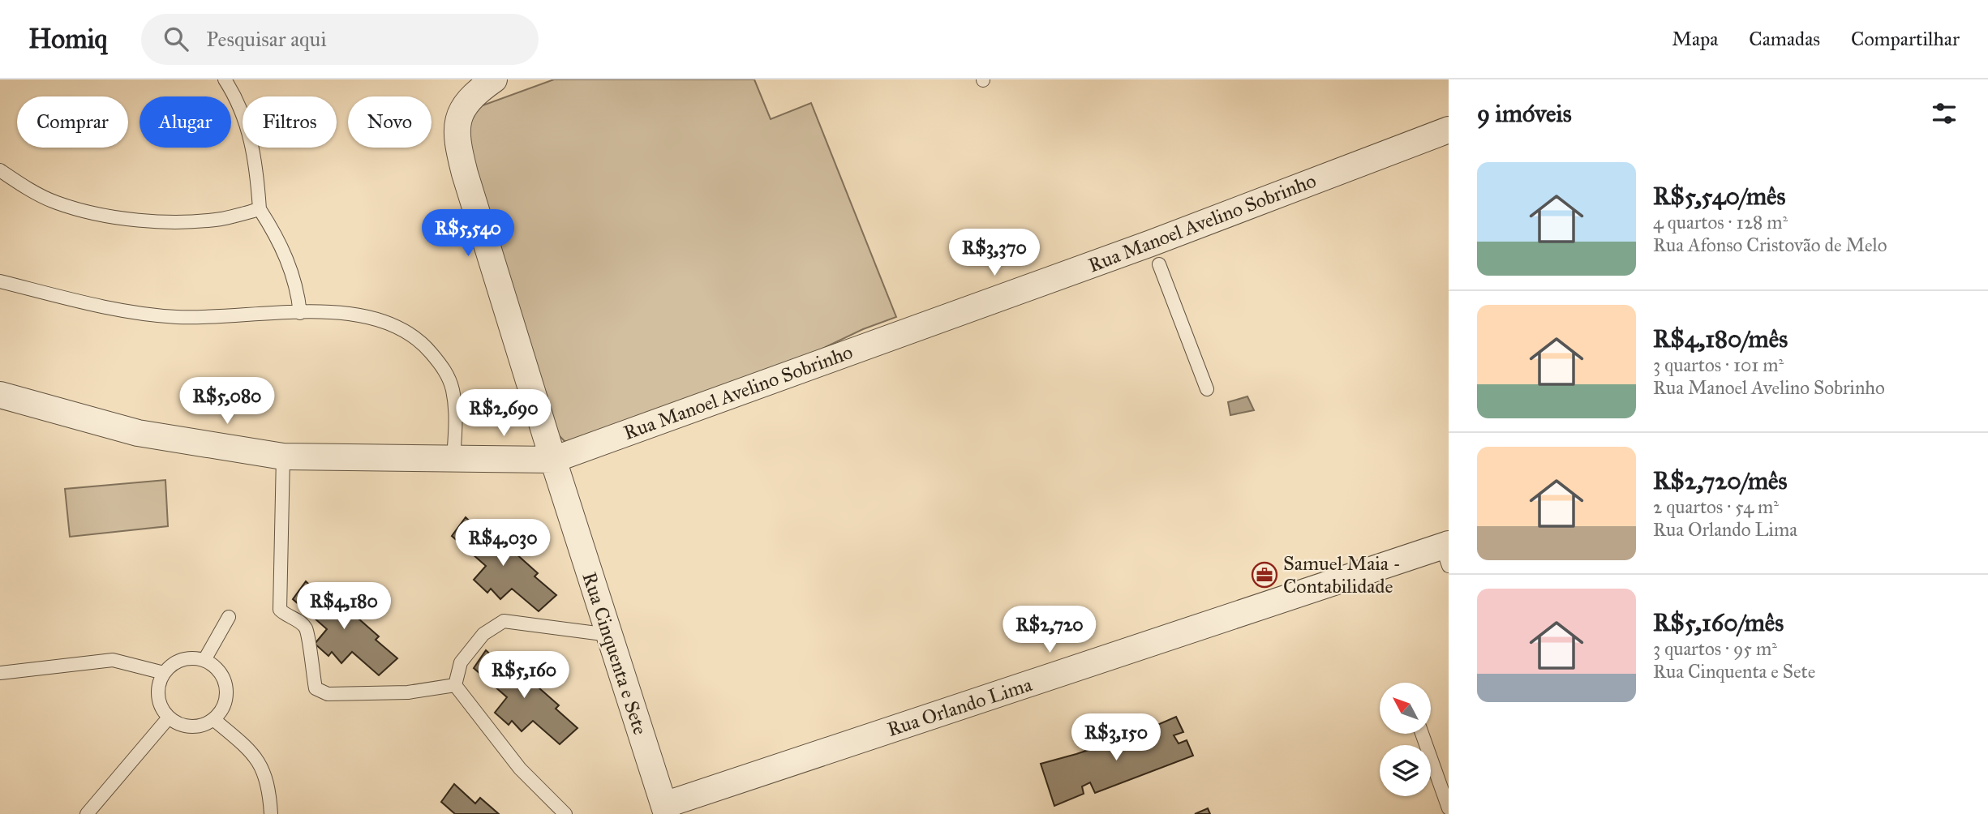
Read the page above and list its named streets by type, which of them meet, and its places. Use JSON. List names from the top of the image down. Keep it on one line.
{"streets":{"street":["Rua Manoel Avelino Sobrinho","Rua Cinquenta e Sete","Rua Orlando Lima"]},"crossings":[["Rua Manoel Avelino Sobrinho","Rua Cinquenta e Sete"],["Rua Cinquenta e Sete","Rua Orlando Lima"]],"places":{"office":["Samuel Maia - Contabilidade"]},"north":"top left","page":{"header":"Homiq","search":"Pesquisar aqui","nav":["Mapa","Camadas","Compartilhar"],"heading":"9 imóveis","chip":["Comprar","Alugar","Filtros","Novo"],"list":[{"name":"R$5,540/mês","note":"4 quartos · 128 m² · Rua Afonso Cristovão de Melo"},{"name":"R$4,180/mês","note":"3 quartos · 101 m² · Rua Manoel Avelino Sobrinho"},{"name":"R$2,720/mês","note":"2 quartos · 54 m² · Rua Orlando Lima"},{"name":"R$5,160/mês","note":"3 quartos · 95 m² · Rua Cinquenta e Sete"}],"price":["R$5,540","R$3,370","R$5,080","R$2,690","R$4,030","R$4,180","R$2,720","R$5,160","R$3,150"]}}
